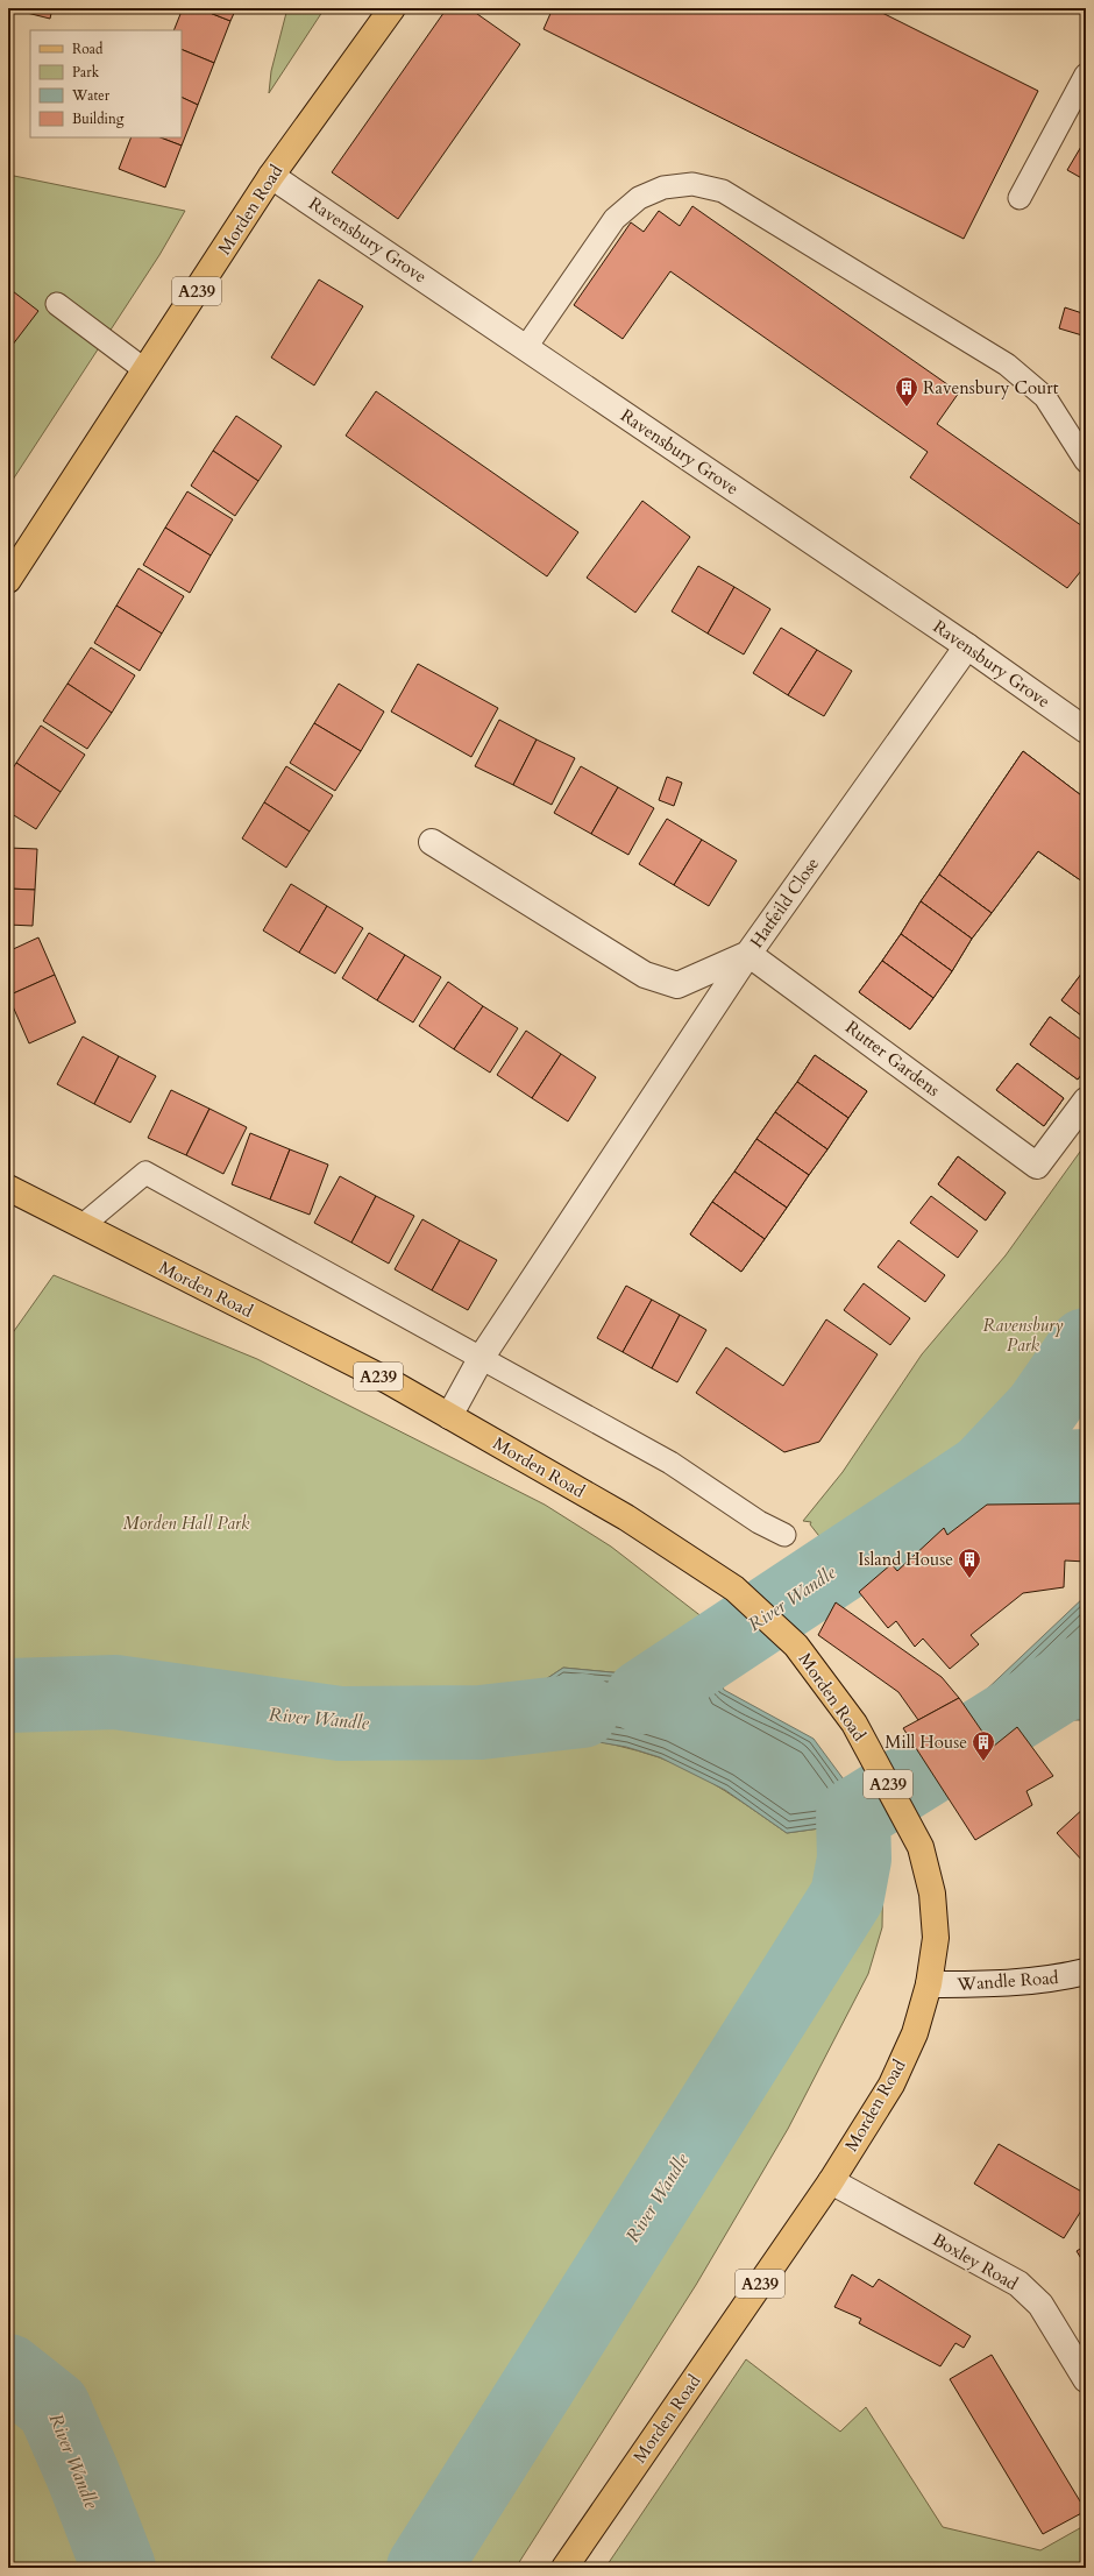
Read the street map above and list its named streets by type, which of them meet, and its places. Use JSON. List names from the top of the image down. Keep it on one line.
{"streets":{"main road":["Morden Road","A239"],"street":["Ravensbury Grove","Hatfeild Close","Rutter Gardens","Wandle Road","Boxley Road"]},"crossings":[["Morden Road","Ravensbury Grove"],["Morden Road","Wandle Road"],["Morden Road","Boxley Road"],["Ravensbury Grove","Hatfeild Close"],["Hatfeild Close","Rutter Gardens"]],"water":["River Wandle"],"parks":["Ravensbury Park","Morden Hall Park"],"places":{"building":["Ravensbury Court","Island House","Mill House"]},"legend":["Road","Park","Water","Building"]}
